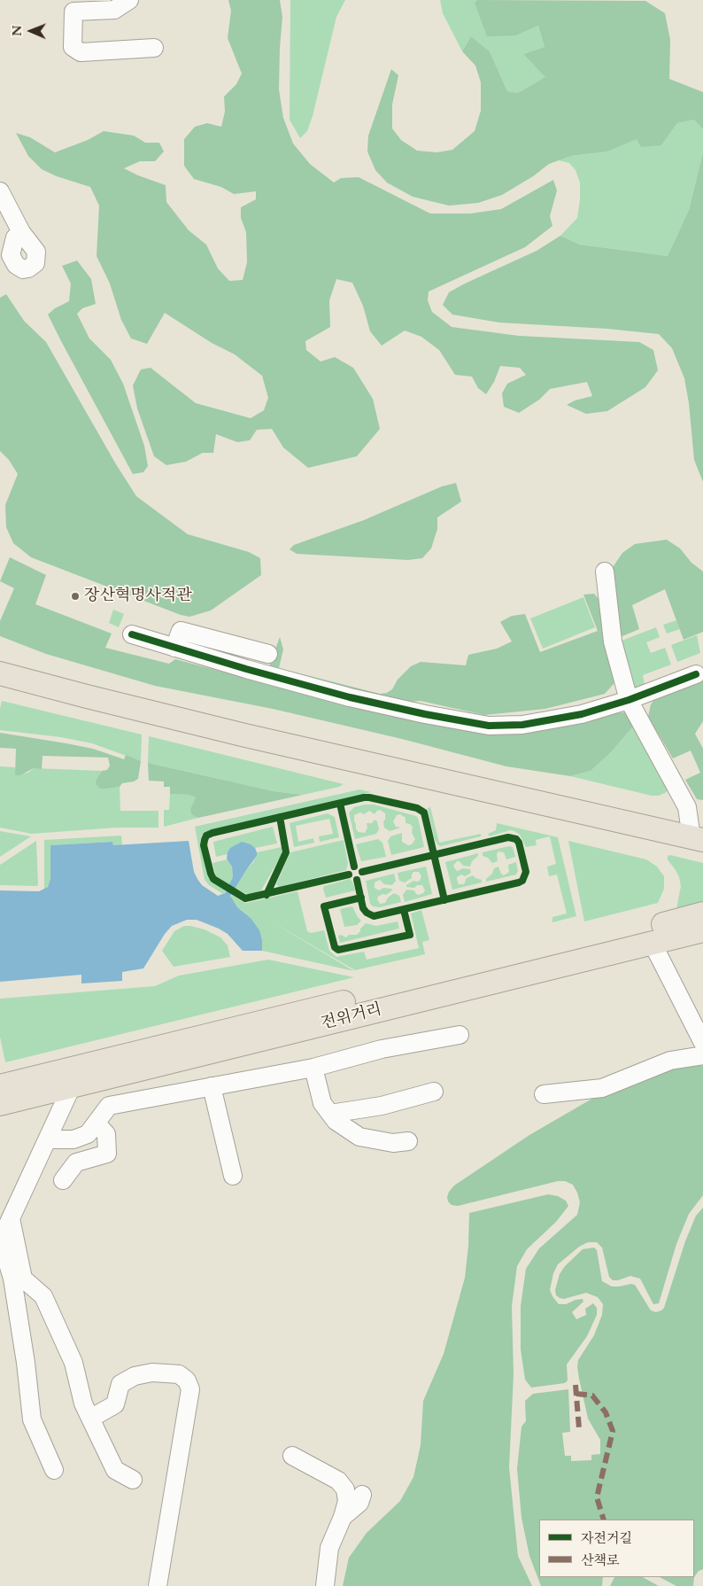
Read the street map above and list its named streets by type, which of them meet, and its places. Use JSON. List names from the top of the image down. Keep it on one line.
{"streets":{"main road":["전위거리"]},"places":["장산혁명사적관"],"legend":["자전거길","산책로"],"north":"left"}
